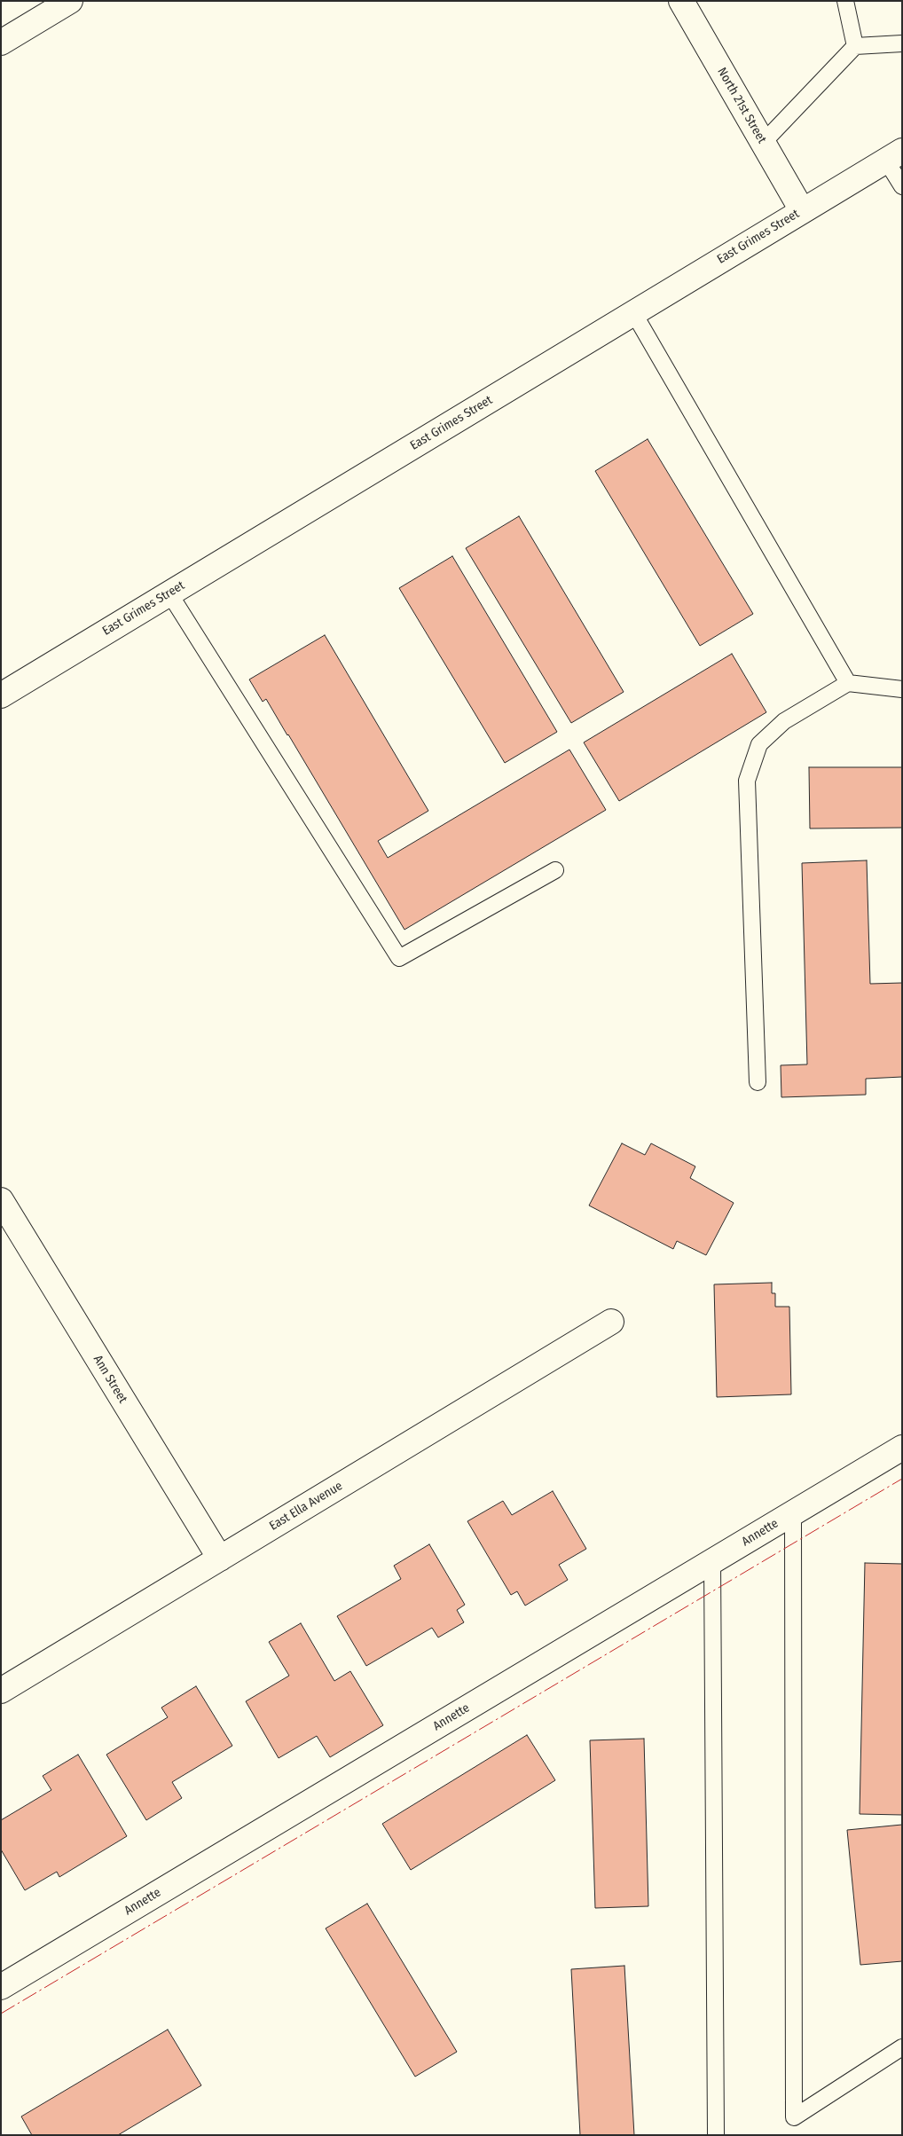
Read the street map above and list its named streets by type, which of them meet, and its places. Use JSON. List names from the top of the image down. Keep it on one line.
{"streets":{"street":["North 21st Street","East Grimes Street","Ann Street","East Ella Avenue","Annette"]},"crossings":[["North 21st Street","East Grimes Street"],["Ann Street","East Ella Avenue"]]}
